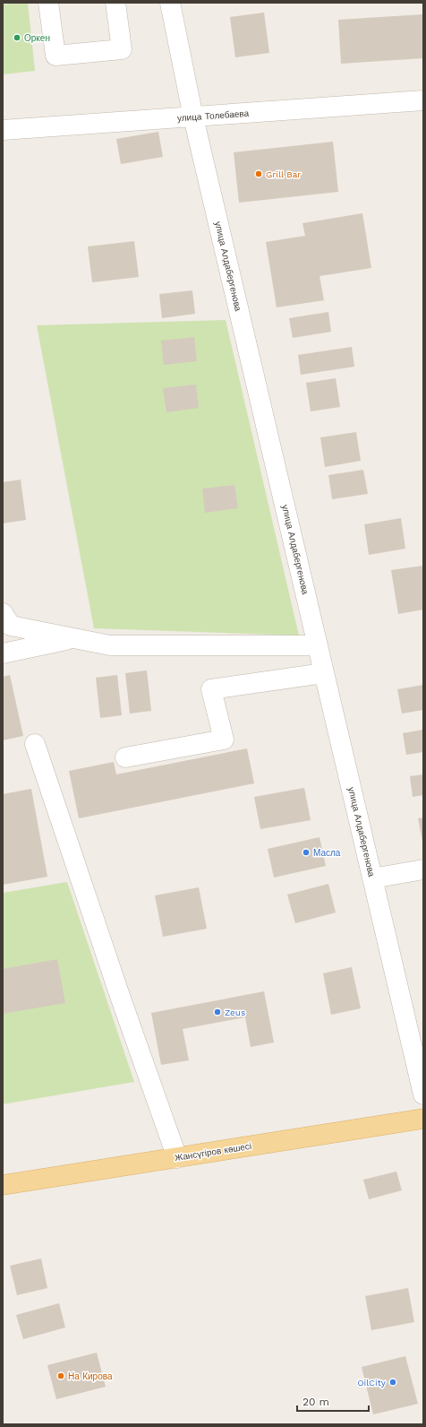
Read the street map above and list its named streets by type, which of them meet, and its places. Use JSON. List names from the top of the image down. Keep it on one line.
{"streets":{"main road":["Жансүгіров көшесі"],"street":["улица Толебаева","улица Алдабергенова"]},"crossings":[["улица Толебаева","улица Алдабергенова"]],"places":["Оркен","Grill Bar","Масла","Zeus","На Кирова","OilCity"],"scale_bar":"20 m"}
